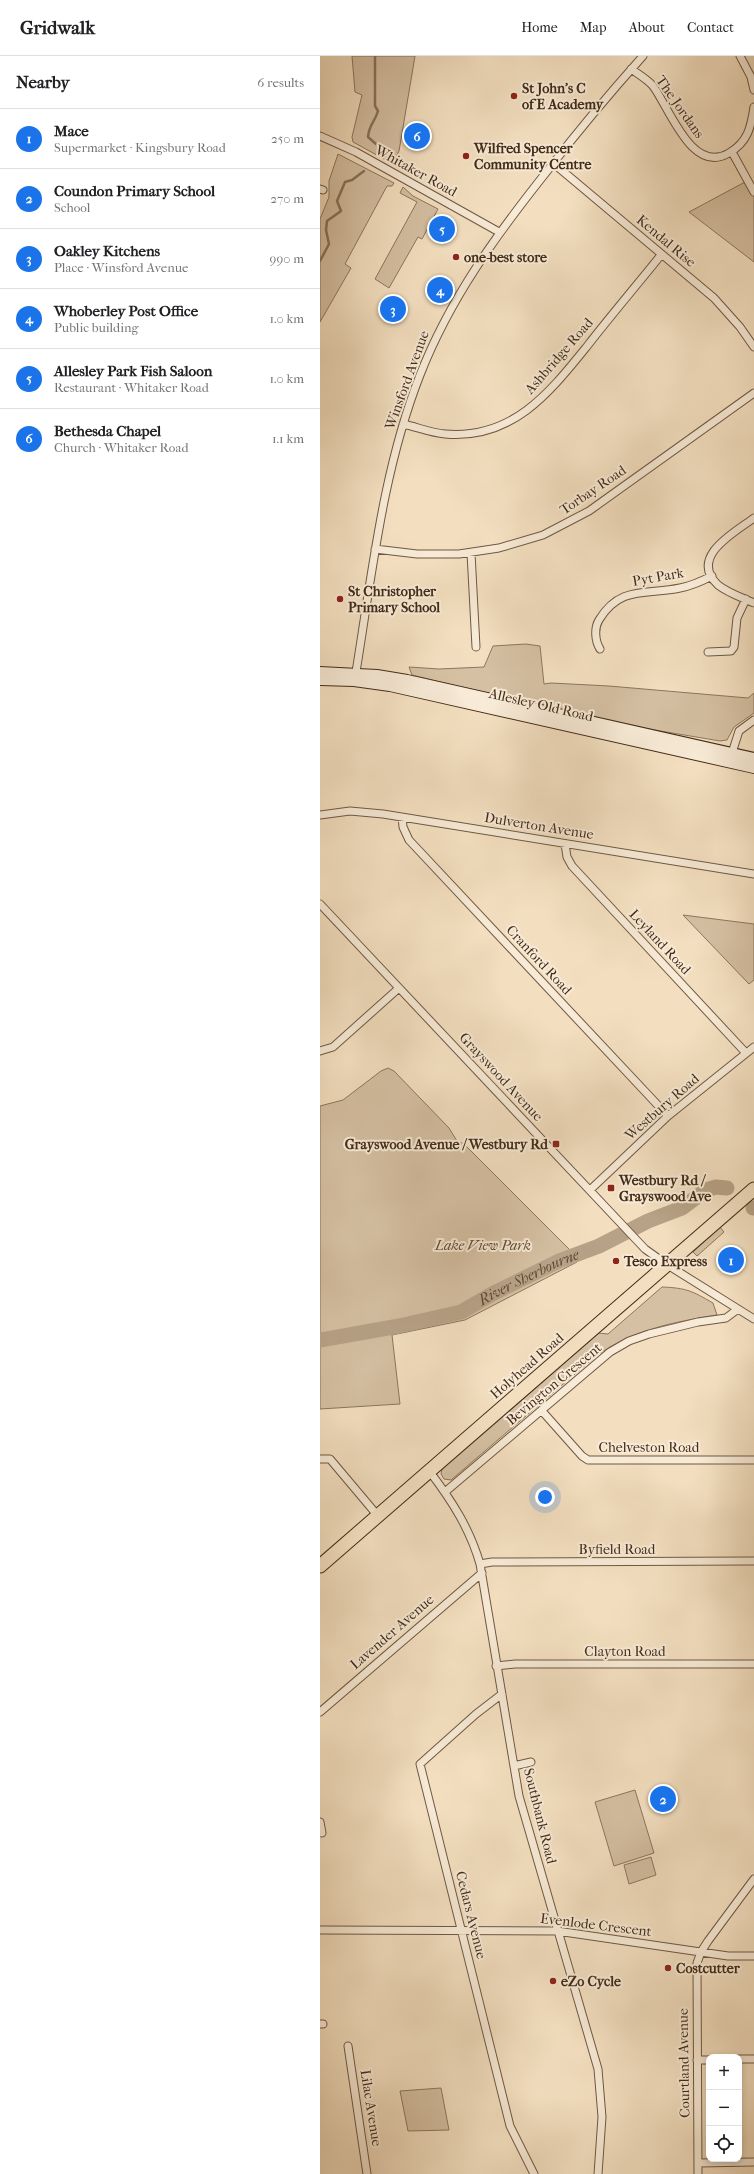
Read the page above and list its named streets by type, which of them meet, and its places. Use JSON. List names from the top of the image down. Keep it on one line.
{"streets":{"highway":["Holyhead Road"],"main road":["Allesley Old Road"],"street":["The Jordans","Whitaker Road","Kendal Rise","Ashbridge Road","Winsford Avenue","Torbay Road","Pyt Park","Dulverton Avenue","Leyland Road","Cranford Road","Grayswood Avenue","Westbury Road","Bevington Crescent","Chelveston Road","Byfield Road","Lavender Avenue","Clayton Road","Southbank Road","Cedars Avenue","Evenlode Crescent","Courtland Avenue","Lilac Avenue"]},"crossings":[["The Jordans","Winsford Avenue"],["Whitaker Road","Winsford Avenue"],["Kendal Rise","Ashbridge Road"],["Kendal Rise","Winsford Avenue"],["Ashbridge Road","Winsford Avenue"],["Winsford Avenue","Torbay Road"],["Winsford Avenue","Allesley Old Road"],["Dulverton Avenue","Leyland Road"],["Dulverton Avenue","Cranford Road"],["Leyland Road","Westbury Road"],["Cranford Road","Westbury Road"],["Grayswood Avenue","Westbury Road"],["Grayswood Avenue","Holyhead Road"],["Grayswood Avenue","Bevington Crescent"],["Holyhead Road","Southbank Road"],["Bevington Crescent","Chelveston Road"],["Bevington Crescent","Southbank Road"],["Byfield Road","Southbank Road"],["Lavender Avenue","Southbank Road"],["Clayton Road","Southbank Road"],["Southbank Road","Cedars Avenue"],["Southbank Road","Evenlode Crescent"],["Cedars Avenue","Evenlode Crescent"],["Evenlode Crescent","Courtland Avenue"]],"water":["River Sherbourne"],"parks":["Lake View Park"],"places":{"other":["St John's C of E Academy","Wilfred Spencer Community Centre","one-best store","St Christopher Primary School","Tesco Express","Costcutter","eZo Cycle"],"transit":["Grayswood Avenue / Westbury Rd","Westbury Rd / Grayswood Ave"]},"page":{"header":"Gridwalk","nav":["Home","Map","About","Contact"],"heading":["Nearby","6 results"],"list":[{"mark":"1","name":"Mace","note":"Supermarket · Kingsbury Road","value":"250 m"},{"mark":"2","name":"Coundon Primary School","note":"School","value":"270 m"},{"mark":"3","name":"Oakley Kitchens","note":"Place · Winsford Avenue","value":"990 m"},{"mark":"4","name":"Whoberley Post Office","note":"Public building","value":"1.0 km"},{"mark":"5","name":"Allesley Park Fish Saloon","note":"Restaurant · Whitaker Road","value":"1.0 km"},{"mark":"6","name":"Bethesda Chapel","note":"Church · Whitaker Road","value":"1.1 km"}],"pins":["6","5","4","3","1","2"],"map_buttons":["+","−"]}}
